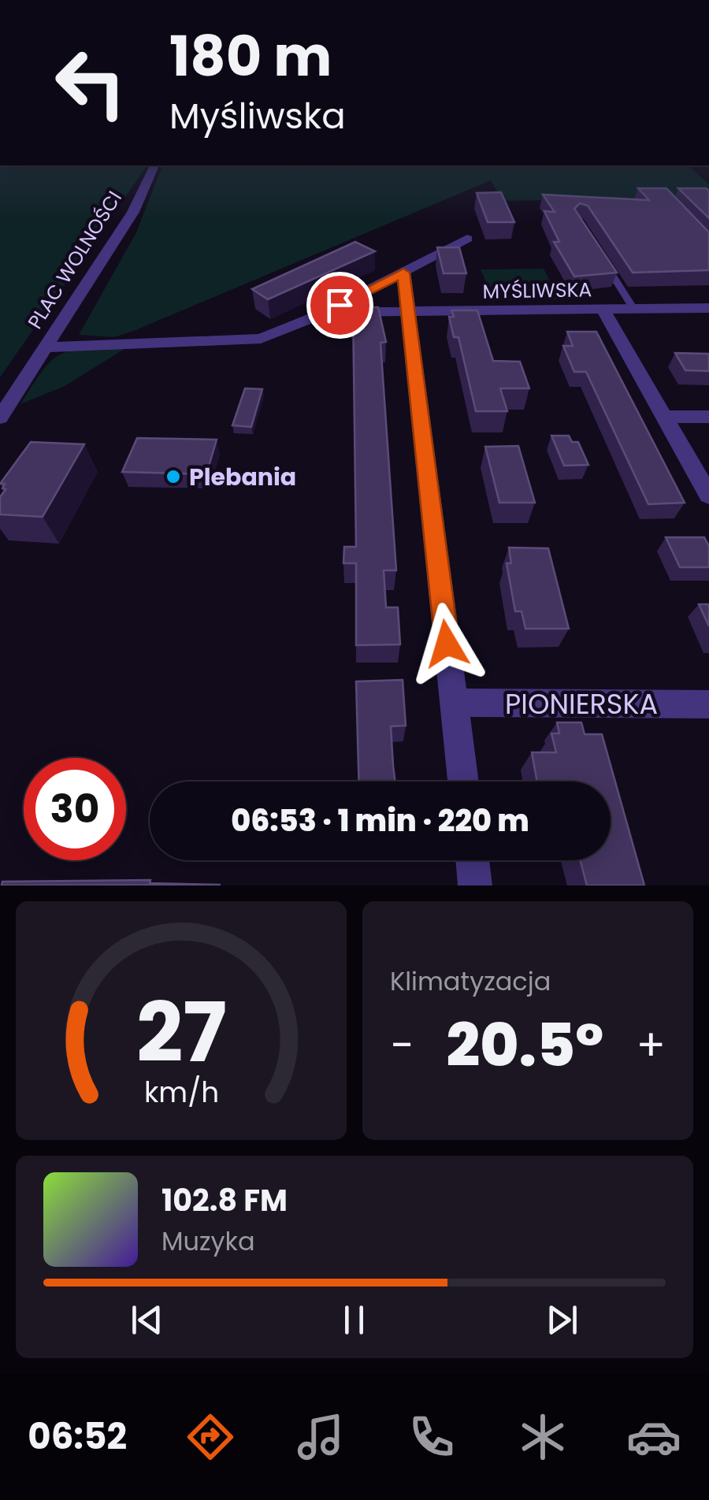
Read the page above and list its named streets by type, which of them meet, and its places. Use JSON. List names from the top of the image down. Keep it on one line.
{"streets":{"street":["PLAC WOLNOŚCI","MYŚLIWSKA","PIONIERSKA"]},"crossings":[["PLAC WOLNOŚCI","MYŚLIWSKA"]],"places":["Plebania"],"page":{"turn":["180 m","Myśliwska"],"limit":"30","trip":"06:53 · 1 min · 220 m","tile":"Klimatyzacja","heat":["−","20.5°","+"],"song":["102.8 FM","Muzyka"],"tabs":"06:52","gauge":["27","km/h"]}}
